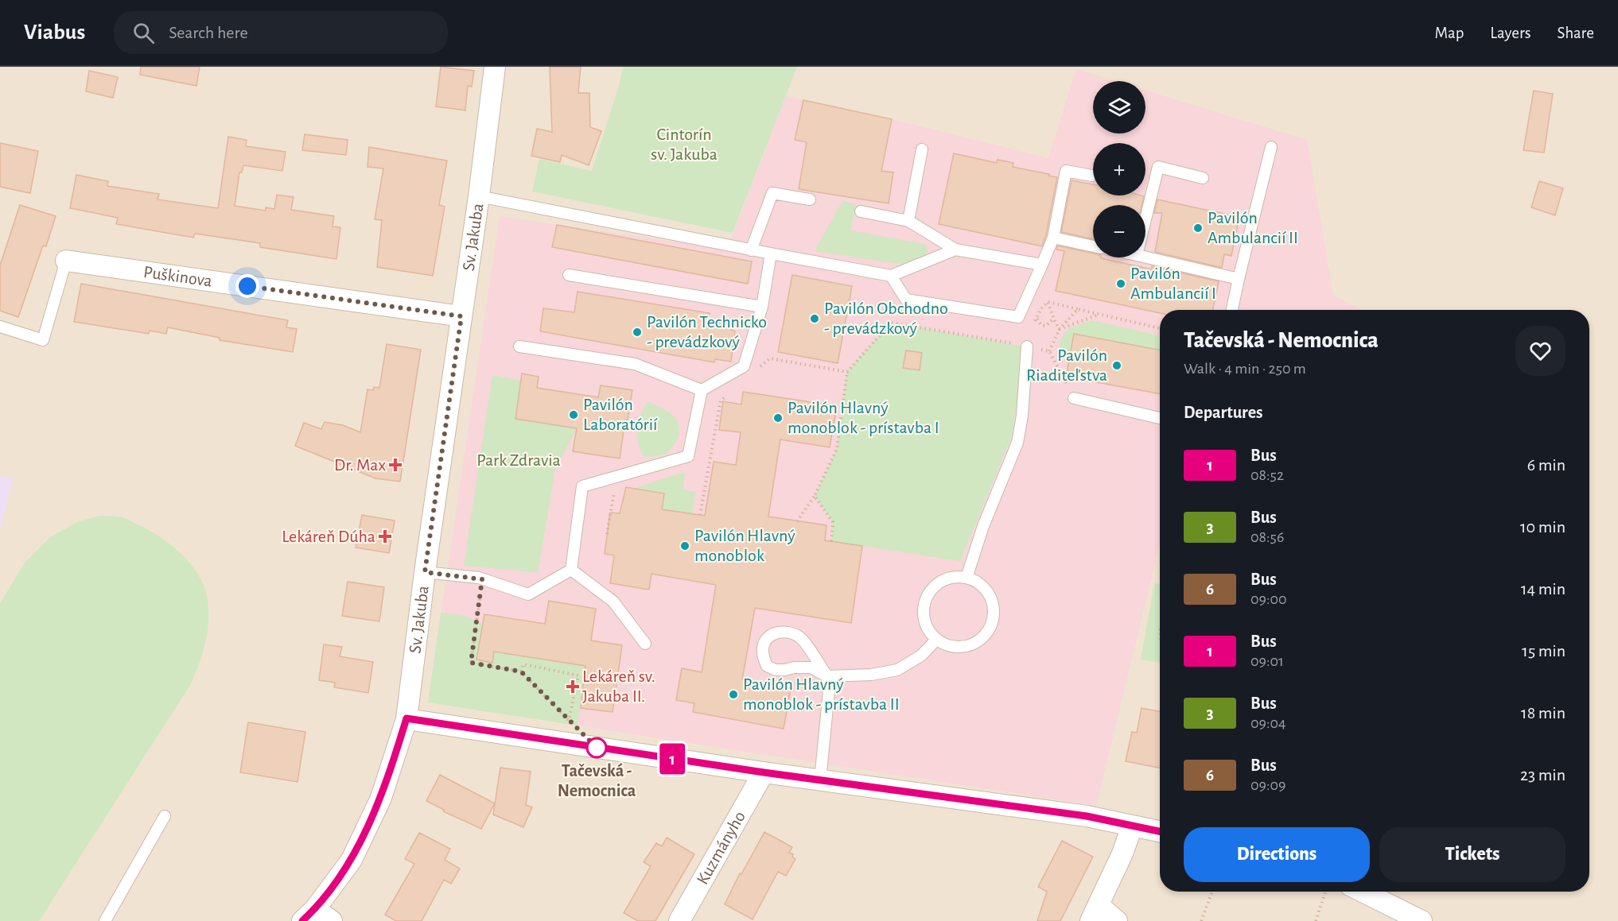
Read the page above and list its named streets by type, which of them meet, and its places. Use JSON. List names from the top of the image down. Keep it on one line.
{"streets":{"street":["Sv. Jakuba","Puškinova","Kuzmányho"]},"crossings":[["Sv. Jakuba","Puškinova"]],"parks":["Cintorín sv. Jakuba","Park Zdravia"],"places":{"other":["Pavilón Ambulancií II","Pavilón Ambulancií I","Pavilón Obchodno - prevádzkový","Pavilón Technicko - prevádzkový","Pavilón Riaditeľstva","Pavilón Laboratórií","Pavilón Hlavný monoblok - prístavba I","Pavilón Hlavný monoblok","Pavilón Hlavný monoblok - prístavba II","Tačevská - Nemocnica"],"health":["Dr. Max","Lekáreň Dúha","Lekáreň sv. Jakuba II."]},"lines":["bus line 1"],"page":{"header":"Viabus","search":"Search here","nav":["Map","Layers","Share"],"on_map":"1","map_buttons":["+","−"],"heading":[["Tačevská - Nemocnica","Walk · 4 min · 250 m"],"Departures"],"list":[{"mark":"1","name":"Bus","note":"08:52","value":"6 min"},{"mark":"3","name":"Bus","note":"08:56","value":"10 min"},{"mark":"6","name":"Bus","note":"09:00","value":"14 min"},{"mark":"1","name":"Bus","note":"09:01","value":"15 min"},{"mark":"3","name":"Bus","note":"09:04","value":"18 min"},{"mark":"6","name":"Bus","note":"09:09","value":"23 min"}],"buttons":["Directions","Tickets"]}}
